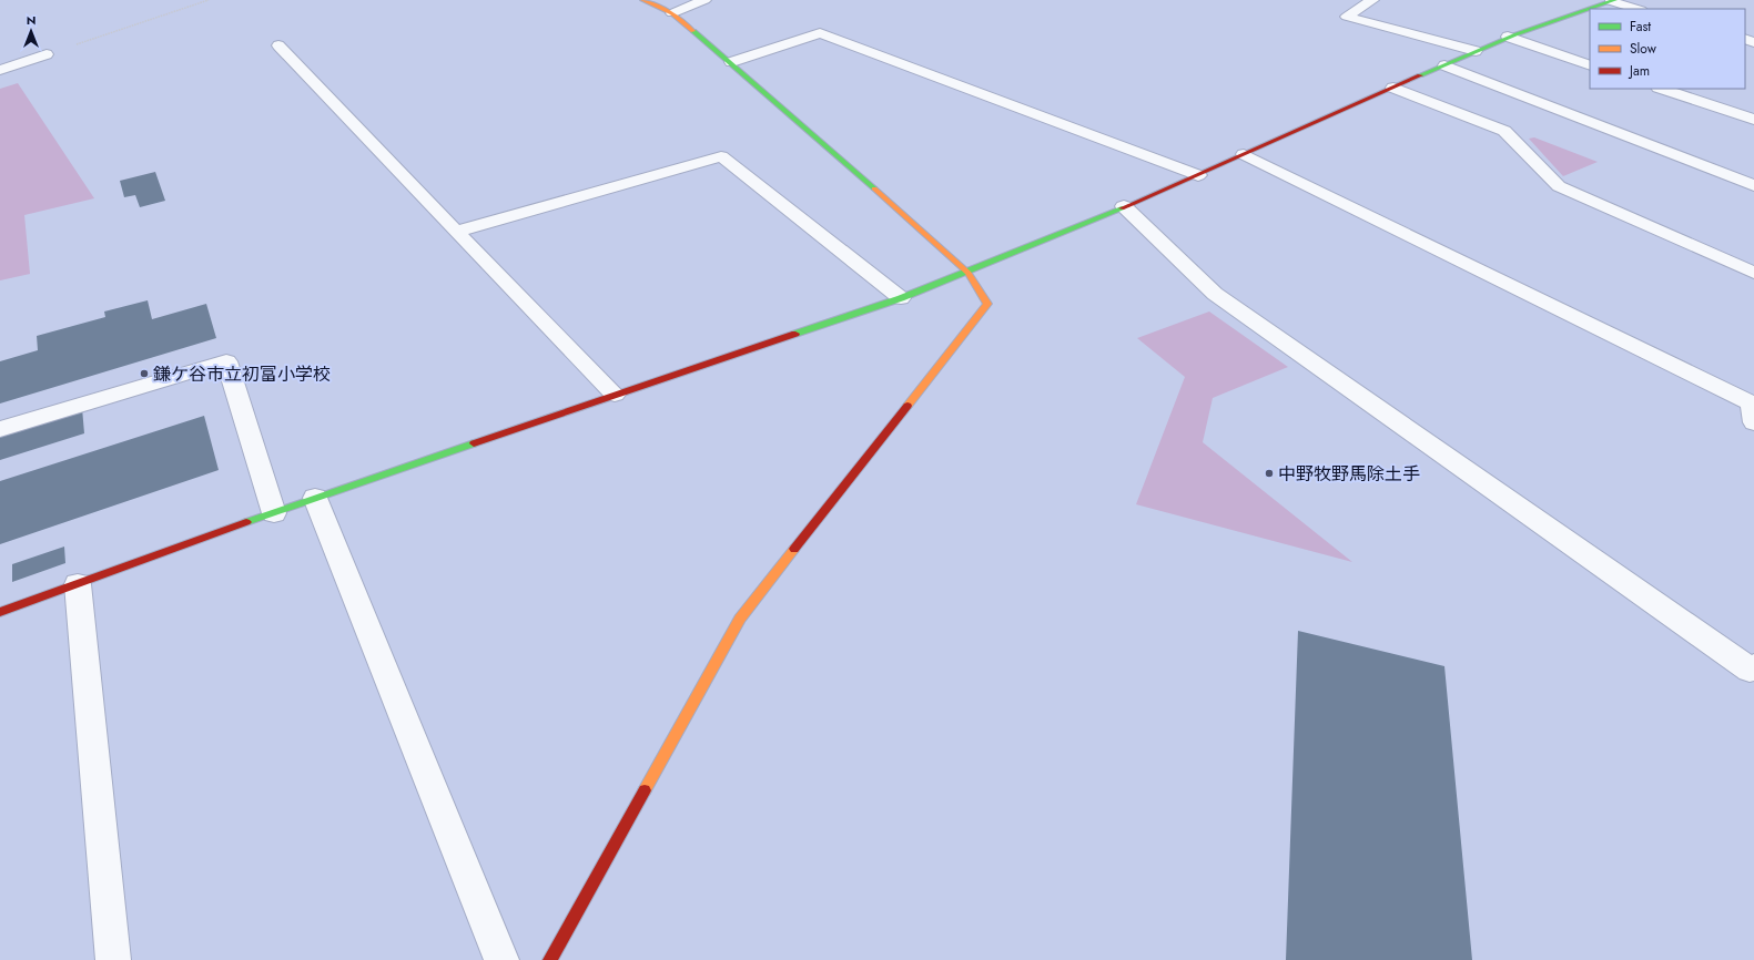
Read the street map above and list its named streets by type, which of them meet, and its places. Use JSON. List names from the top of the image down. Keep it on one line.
{"places":["鎌ケ谷市立初富小学校","中野牧野馬除土手"],"legend":["Fast","Slow","Jam"],"north":"top"}
